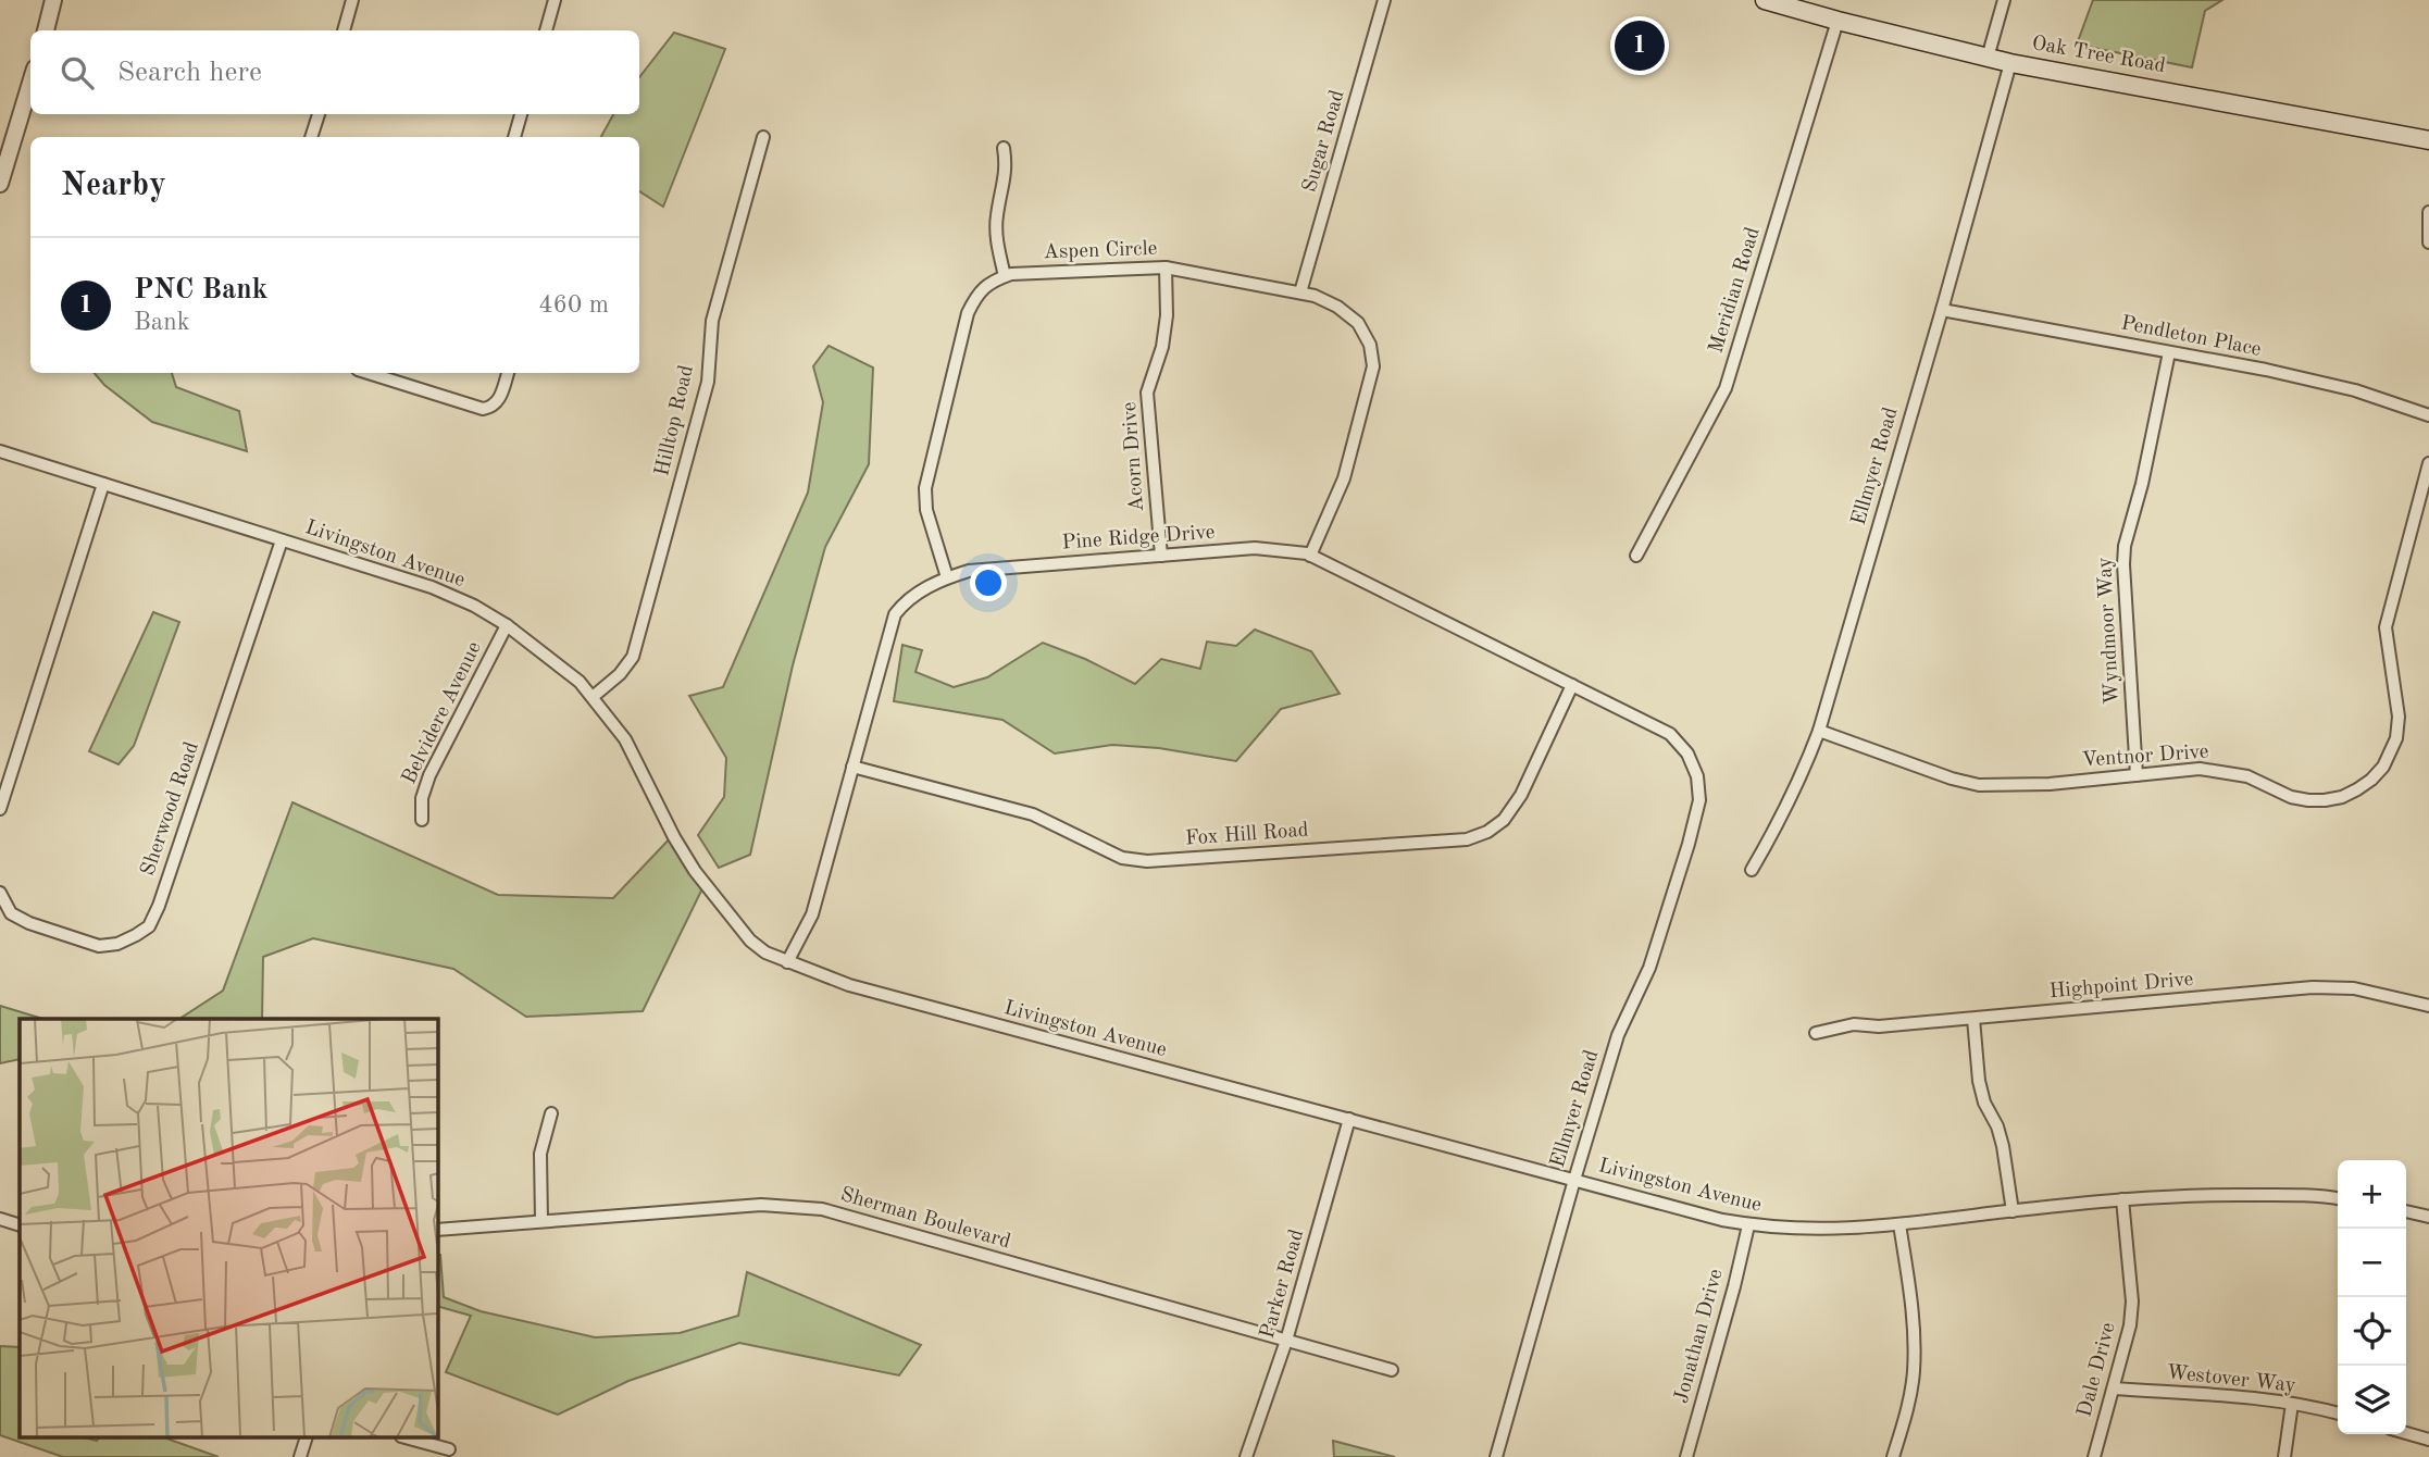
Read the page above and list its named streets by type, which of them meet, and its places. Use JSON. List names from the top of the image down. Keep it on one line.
{"streets":{"main road":["Oak Tree Road"],"street":["Sugar Road","Aspen Circle","Meridian Road","Pendleton Place","Hilltop Road","Acorn Drive","Ellmyer Road","Pine Ridge Drive","Livingston Avenue","Wyndmoor Way","Belvidere Avenue","Ventnor Drive","Sherwood Road","Fox Hill Road","Highpoint Drive","Sherman Boulevard","Parker Road","Jonathan Drive","Dale Drive","Westover Way"]},"crossings":[["Oak Tree Road","Meridian Road"],["Oak Tree Road","Ellmyer Road"],["Sugar Road","Aspen Circle"],["Aspen Circle","Acorn Drive"],["Aspen Circle","Pine Ridge Drive"],["Pendleton Place","Ellmyer Road"],["Pendleton Place","Wyndmoor Way"],["Hilltop Road","Livingston Avenue"],["Acorn Drive","Pine Ridge Drive"],["Ellmyer Road","Pine Ridge Drive"],["Ellmyer Road","Livingston Avenue"],["Ellmyer Road","Ventnor Drive"],["Pine Ridge Drive","Livingston Avenue"],["Pine Ridge Drive","Fox Hill Road"],["Livingston Avenue","Belvidere Avenue"],["Livingston Avenue","Sherwood Road"],["Livingston Avenue","Parker Road"],["Livingston Avenue","Jonathan Drive"],["Livingston Avenue","Dale Drive"],["Wyndmoor Way","Ventnor Drive"],["Sherman Boulevard","Parker Road"],["Dale Drive","Westover Way"]],"page":{"pins":"1","search":"Search here","heading":"Nearby","list":[{"mark":"1","name":"PNC Bank","note":"Bank","value":"460 m"}],"map_buttons":["+","−"]}}
